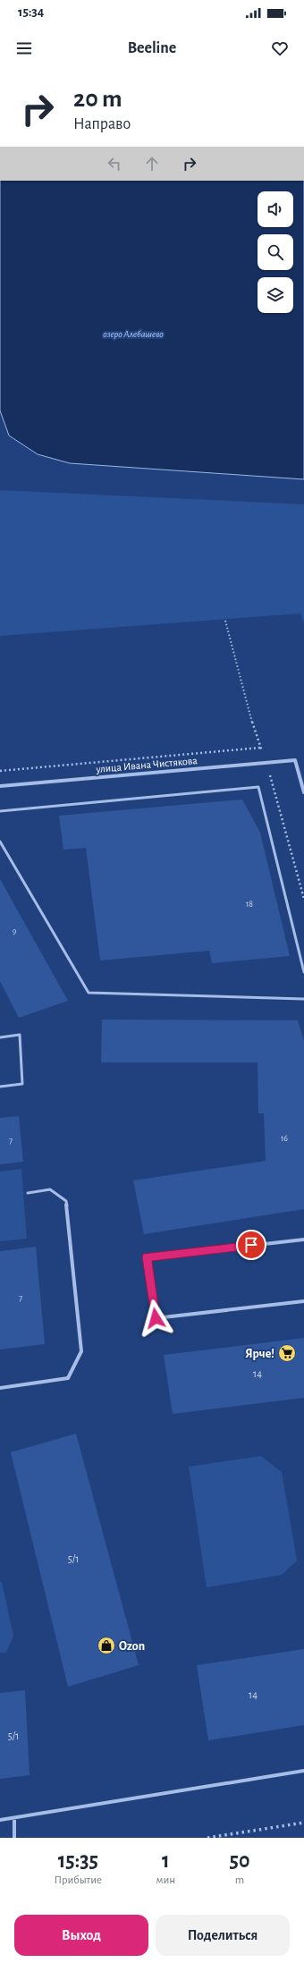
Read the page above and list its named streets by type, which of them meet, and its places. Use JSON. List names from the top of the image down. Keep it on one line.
{"streets":{"street":["улица Ивана Чистякова"]},"water":["озеро Алебашево"],"places":{"supermarket":["Ярче!"],"shop":["Ozon"]},"house_numbers":["18","9","16","7","7","14","5/1","14","5/1"],"page":{"status":"15:34","header":"Beeline","turn":["20 m","Направо"],"eta":["15:35","Прибытие","1","мин","50","m"],"buttons":["Выход","Поделиться"]}}
